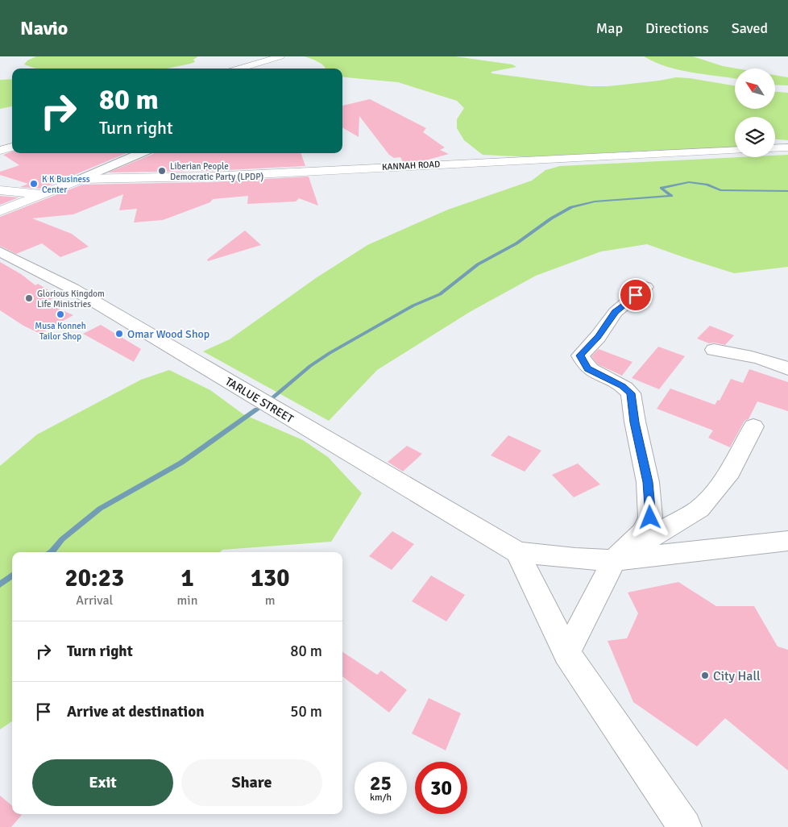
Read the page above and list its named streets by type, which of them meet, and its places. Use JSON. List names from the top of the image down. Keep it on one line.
{"streets":{"street":["KANNAH ROAD","TARLUE STREET"]},"places":["Liberian People Democratic Party (LPDP)","K K Business Center","Glorious Kingdom Life Ministries","Musa Konneh Tailor Shop","Omar Wood Shop","City Hall"],"north":"top left","page":{"header":"Navio","nav":["Map","Directions","Saved"],"turn":["80 m","Turn right"],"eta":["20:23","Arrival","1","min","130","m"],"list":[{"name":"Turn right","value":"80 m"},{"name":"Arrive at destination","value":"50 m"}],"buttons":["Exit","Share"],"speed":"25 km/h","limit":"30"}}
